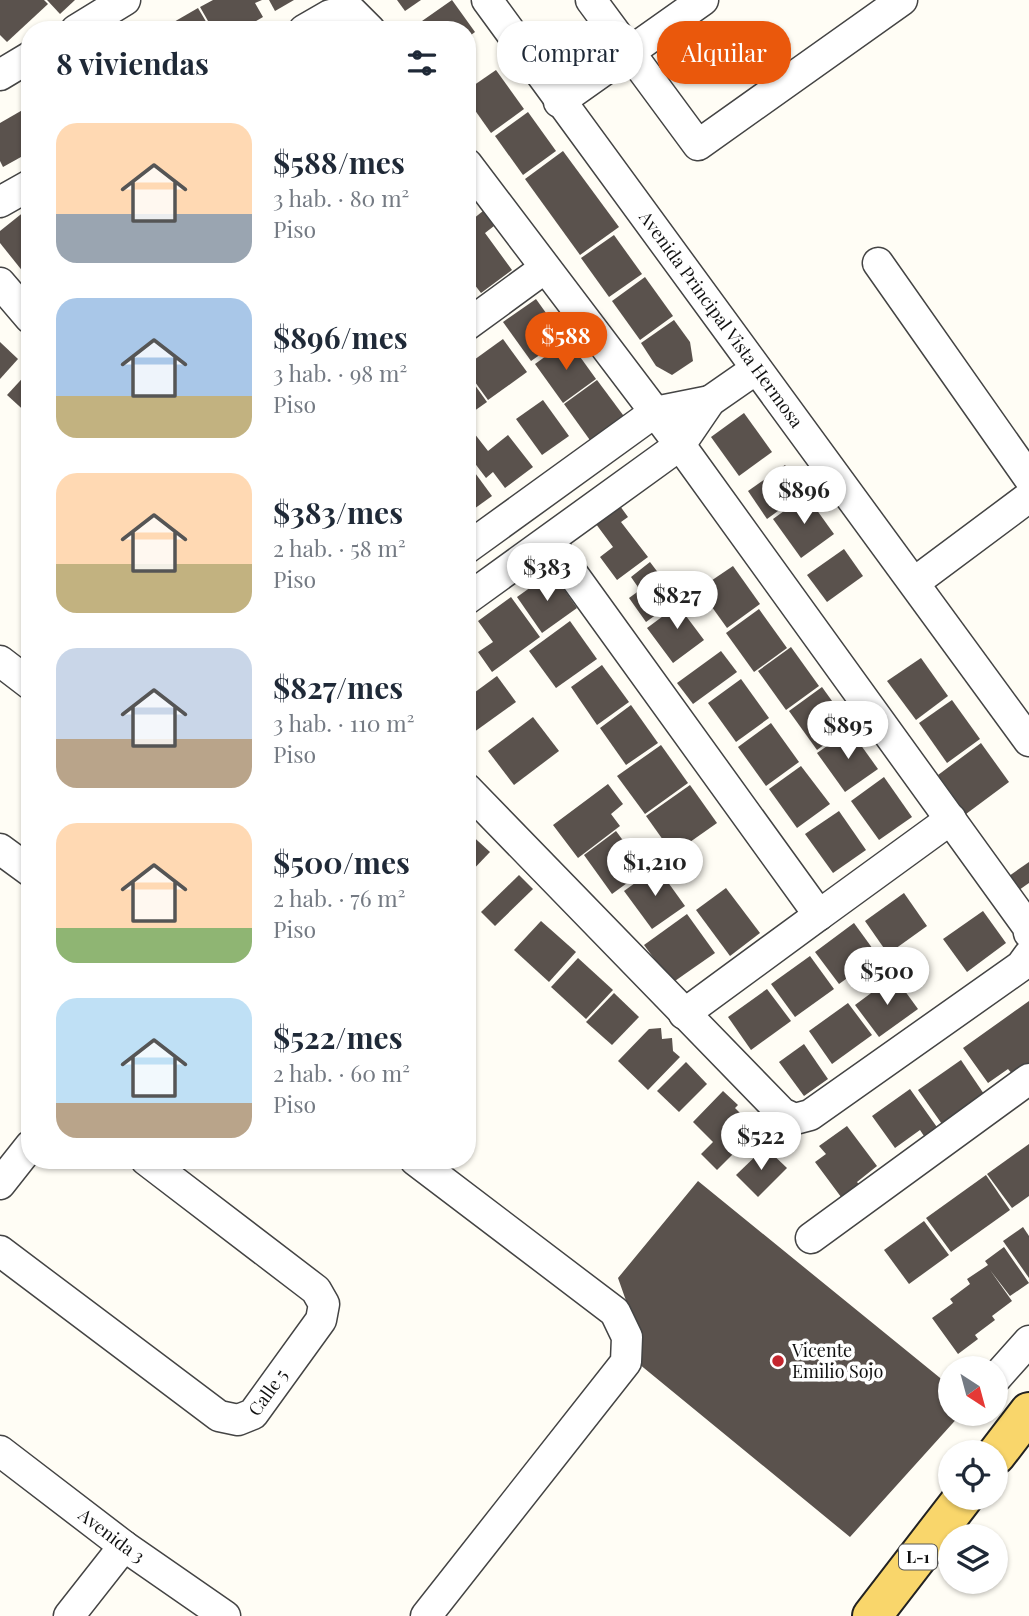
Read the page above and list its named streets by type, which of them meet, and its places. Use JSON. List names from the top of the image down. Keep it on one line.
{"streets":{"main road":["L-1"],"street":["Avenida Principal Vista Hermosa","Calle 5","Avenida 3"]},"places":["Vicente Emilio Sojo"],"north":"bottom right","page":{"chip":["Comprar","Alquilar"],"heading":"8 viviendas","list":[{"name":"$588/mes","note":"3 hab. · 80 m² · Piso"},{"name":"$896/mes","note":"3 hab. · 98 m² · Piso"},{"name":"$383/mes","note":"2 hab. · 58 m² · Piso"},{"name":"$827/mes","note":"3 hab. · 110 m² · Piso"},{"name":"$500/mes","note":"2 hab. · 76 m² · Piso"},{"name":"$522/mes","note":"2 hab. · 60 m² · Piso"}],"price":["$588","$896","$383","$827","$895","$1,210","$500","$522"]}}
